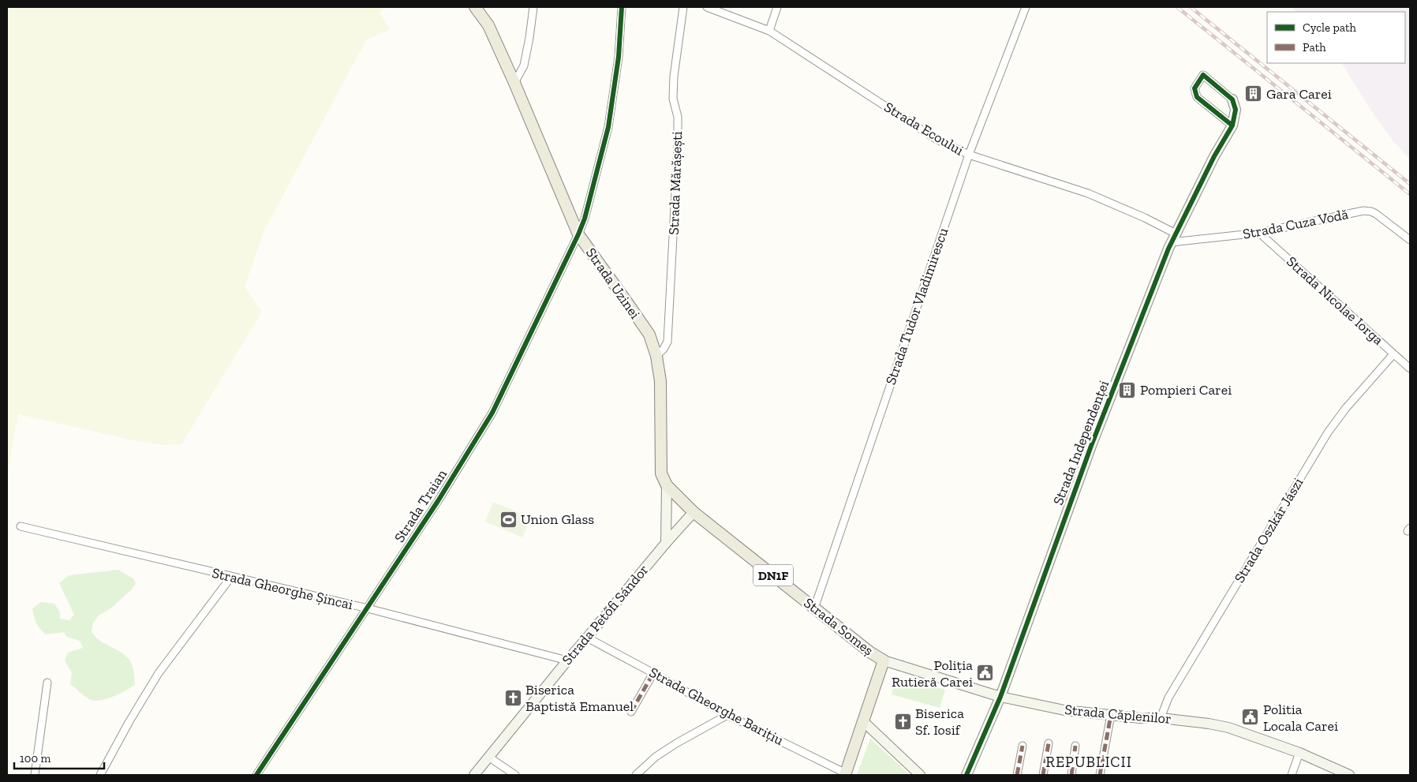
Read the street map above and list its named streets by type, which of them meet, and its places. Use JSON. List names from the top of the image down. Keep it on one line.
{"streets":{"main road":["Strada Uzinei","Strada Independenței","DN1F","Strada Petőfi Sándor","Strada Someș","Strada Căplenilor"],"street":["Strada Ecoului","Strada Mărășești","Strada Cuza Vodă","Strada Nicolae Iorga","Strada Tudor Vladimirescu","Strada Traian","Strada Oszkár Jászi","Strada Gheorghe Șincai","Strada Gheorghe Barițiu"]},"crossings":[["Strada Ecoului","Strada Cuza Vodă"],["Strada Ecoului","Strada Tudor Vladimirescu"],["Strada Ecoului","Strada Independenței"],["Strada Mărășești","Strada Uzinei"],["Strada Cuza Vodă","Strada Nicolae Iorga"],["Strada Cuza Vodă","Strada Independenței"],["Strada Uzinei","Strada Traian"],["Strada Uzinei","Strada Someș"],["Strada Nicolae Iorga","Strada Oszkár Jászi"],["Strada Tudor Vladimirescu","Strada Someș"],["Strada Independenței","Strada Căplenilor"],["Strada Traian","Strada Gheorghe Șincai"],["Strada Oszkár Jászi","Strada Căplenilor"],["Strada Gheorghe Șincai","Strada Petőfi Sándor"],["Strada Petőfi Sándor","Strada Someș"],["Strada Petőfi Sándor","Strada Gheorghe Barițiu"],["Strada Someș","Strada Căplenilor"]],"districts":["REPUBLICII"],"places":{"building":["Gara Carei","Pompieri Carei"],"sports":["Union Glass"],"public building":["Poliția Rutieră Carei","Politia Locala Carei"],"church":["Biserica Baptistă Emanuel","Biserica Sf. Iosif"]},"legend":["Cycle path","Path"],"scale_bar":"100 m"}
